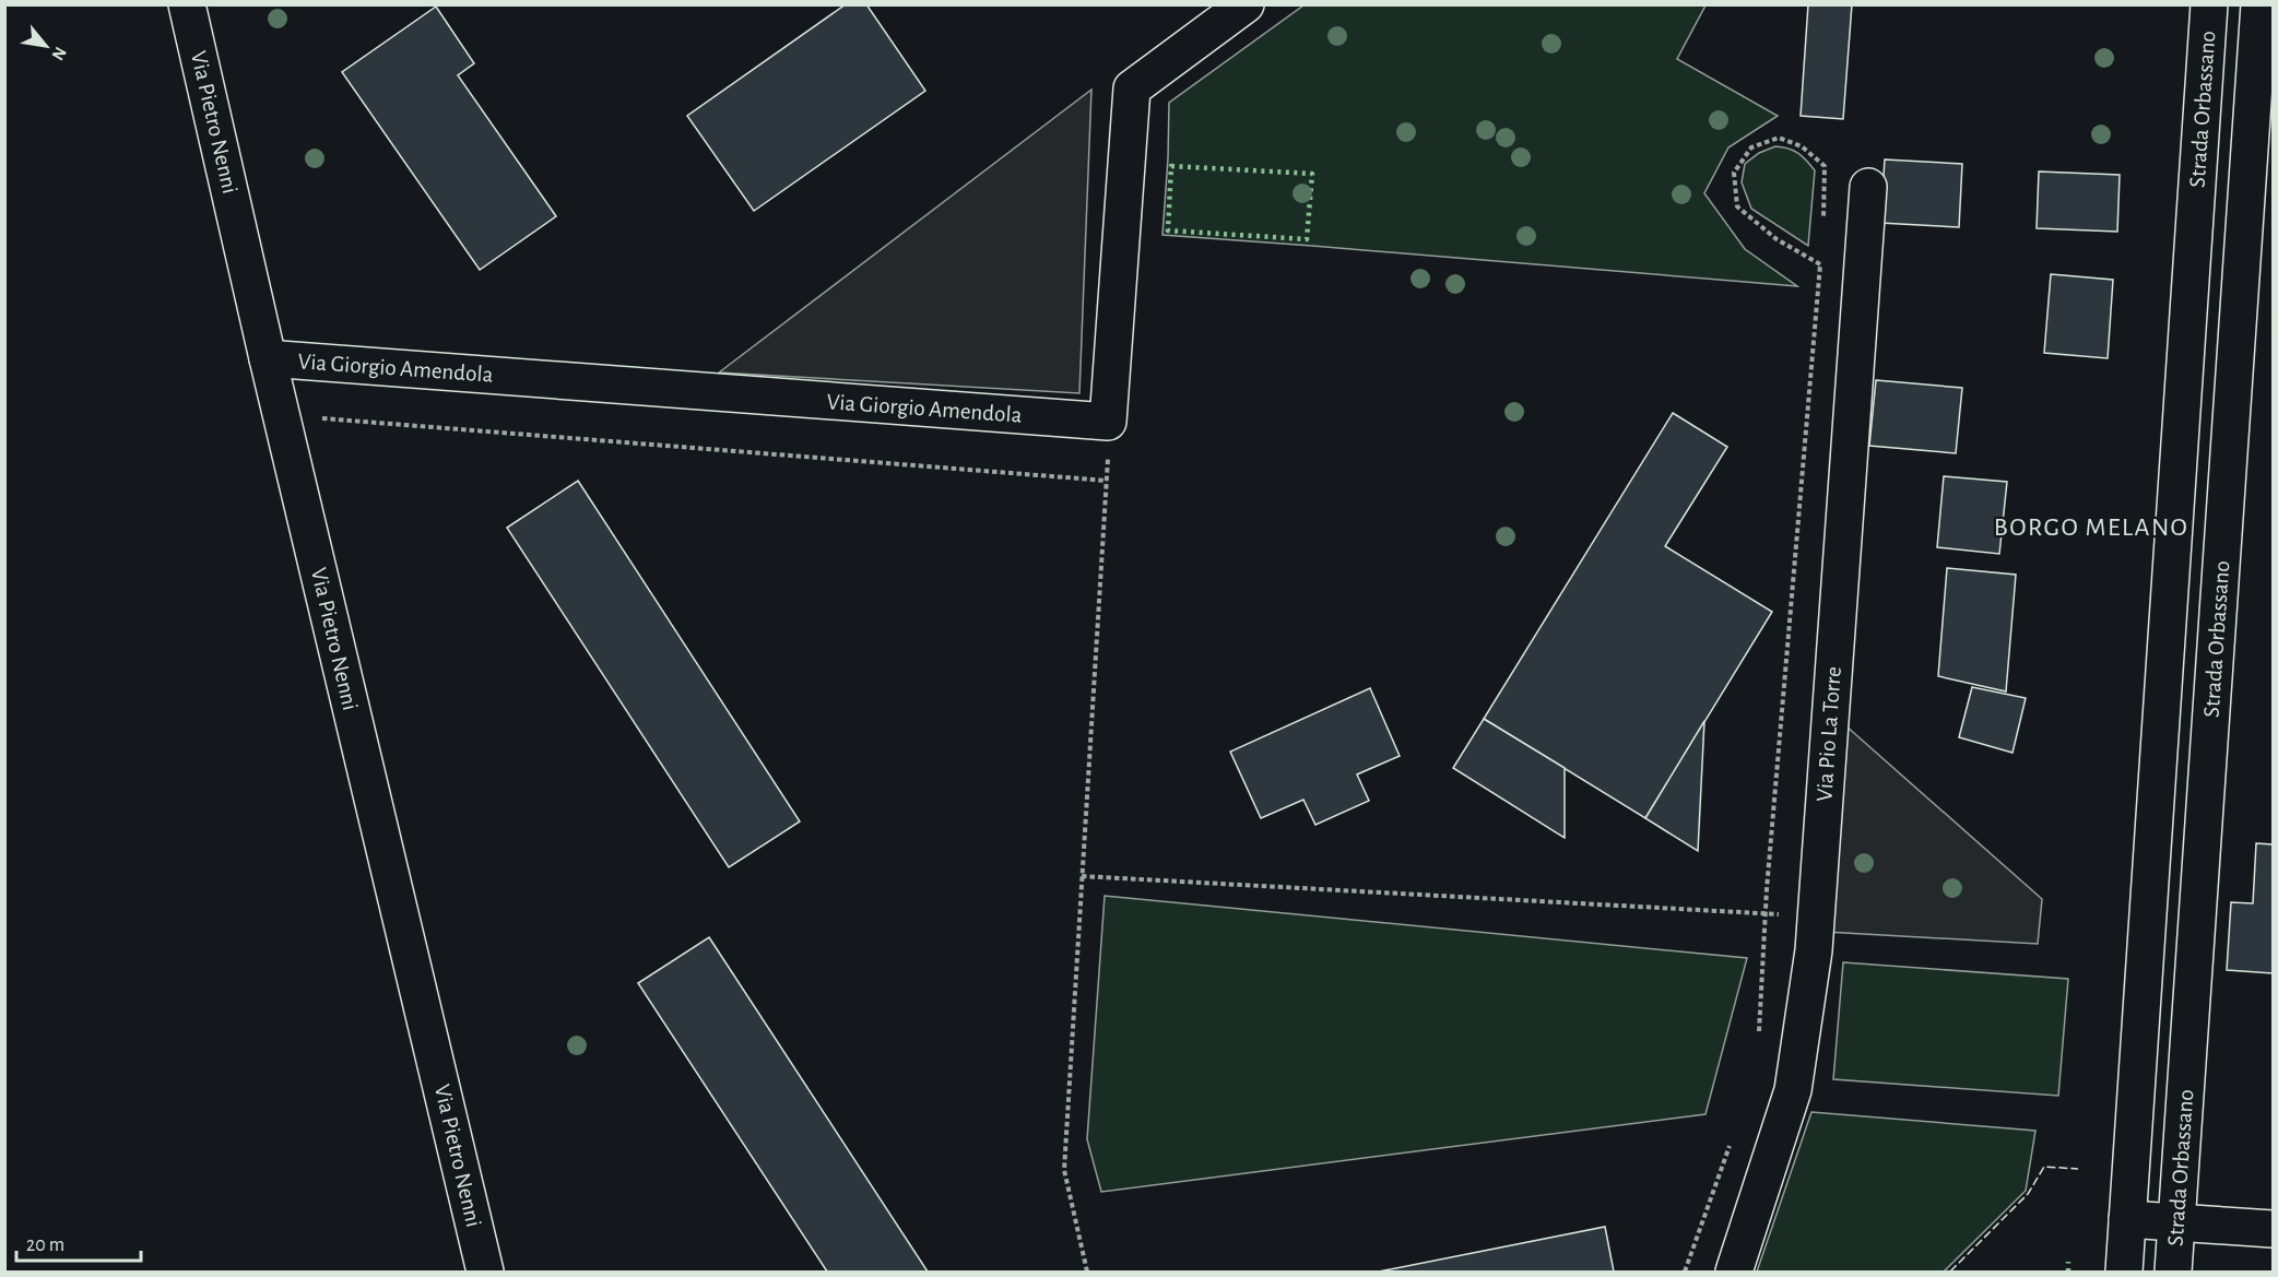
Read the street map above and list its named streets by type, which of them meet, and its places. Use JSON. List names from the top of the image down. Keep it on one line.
{"streets":{"street":["Strada Orbassano","Via Pietro Nenni","Via Giorgio Amendola","Via Pio La Torre"]},"crossings":[["Via Pietro Nenni","Via Giorgio Amendola"]],"districts":["BORGO MELANO"],"scale_bar":"20 m","north":"bottom right"}
